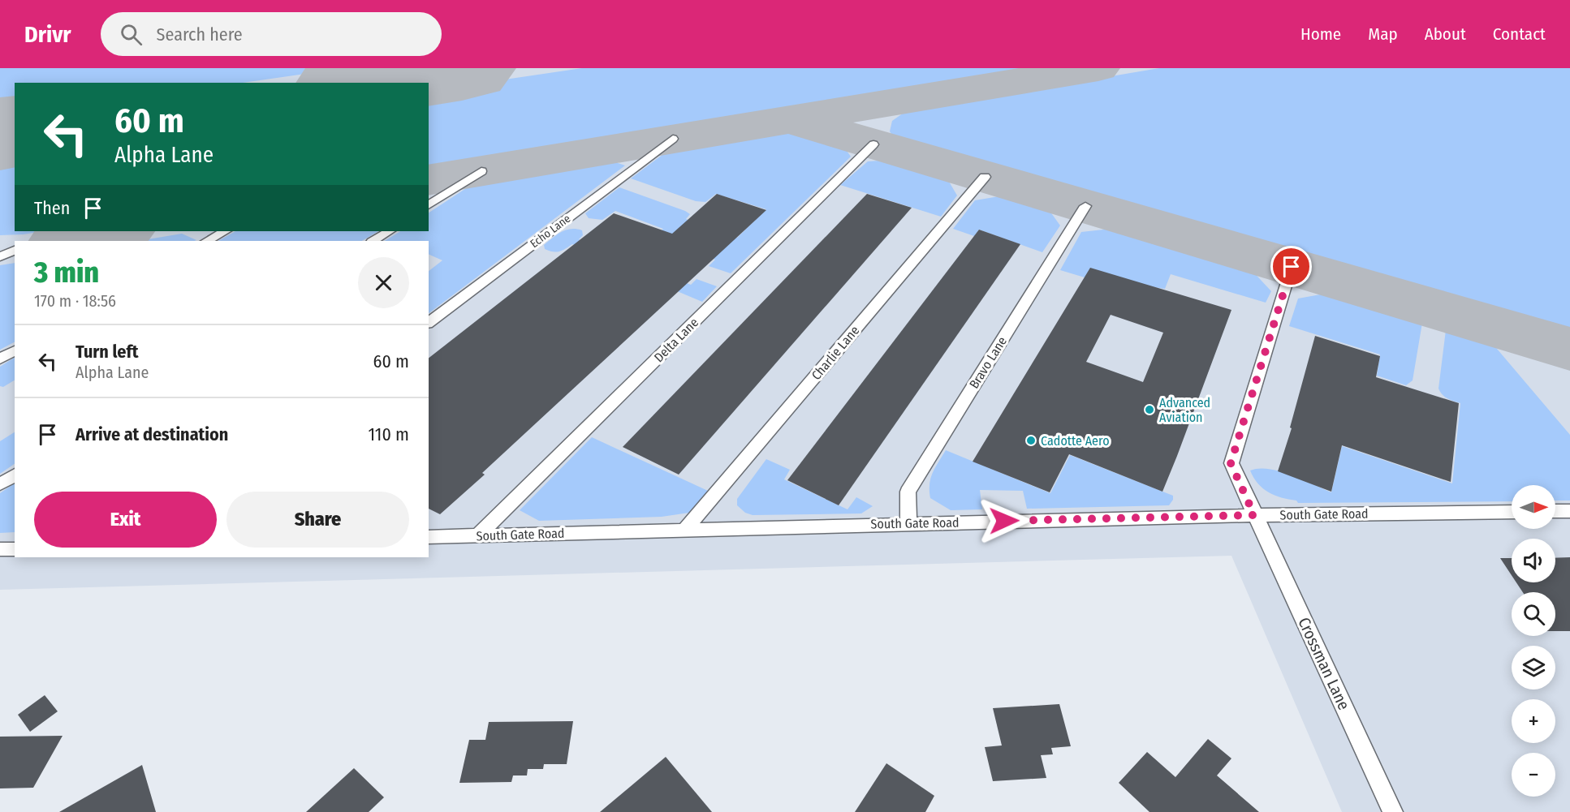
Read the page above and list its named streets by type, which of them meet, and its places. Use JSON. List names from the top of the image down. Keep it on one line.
{"streets":{"lane":["Echo Lane","Delta Lane","Charlie Lane","Bravo Lane","South Gate Road","Crossman Lane"]},"crossings":[["Delta Lane","South Gate Road"],["Charlie Lane","South Gate Road"],["Bravo Lane","South Gate Road"],["South Gate Road","Crossman Lane"]],"places":["Advanced Aviation","Cadotte Aero"],"north":"right","page":{"header":"Drivr","search":"Search here","nav":["Home","Map","About","Contact"],"turn":["60 m","Alpha Lane"],"then":"Then","heading":["3 min","170 m · 18:56"],"list":[{"name":"Turn left","note":"Alpha Lane","value":"60 m"},{"name":"Arrive at destination","value":"110 m"}],"buttons":["Exit","Share"],"map_buttons":["+","−"]}}
